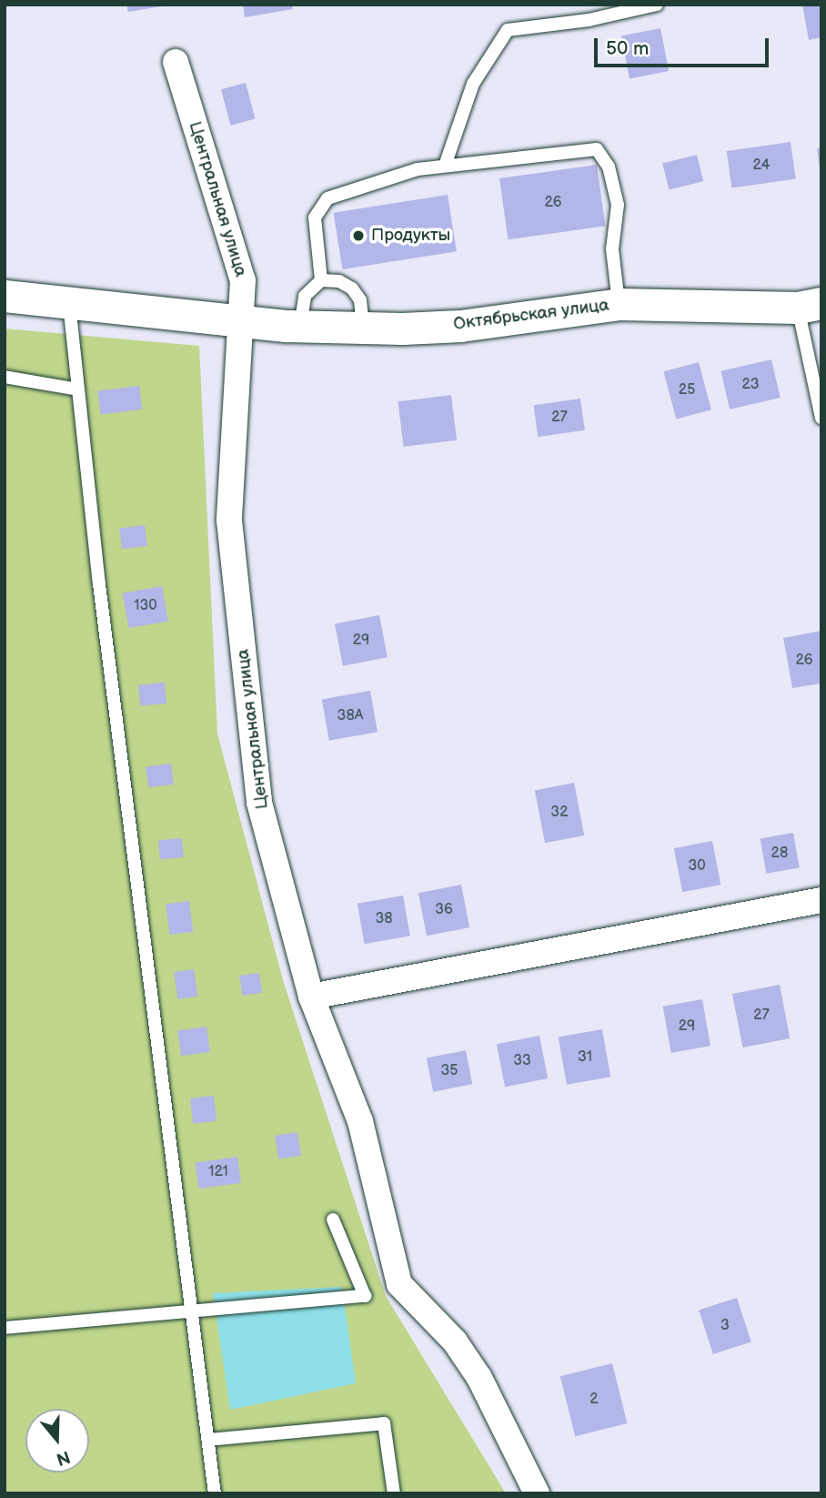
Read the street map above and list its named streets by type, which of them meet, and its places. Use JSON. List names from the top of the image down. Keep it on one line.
{"streets":{"street":["Центральная улица","Октябрьская улица"]},"crossings":[["Центральная улица","Октябрьская улица"]],"places":["Продукты"],"house_numbers":["24","26","23","25","27","130","29","26","38А","32","28","30","36","38","27","29","31","33","35","121","3","2"],"scale_bar":"50 m","north":"bottom"}
